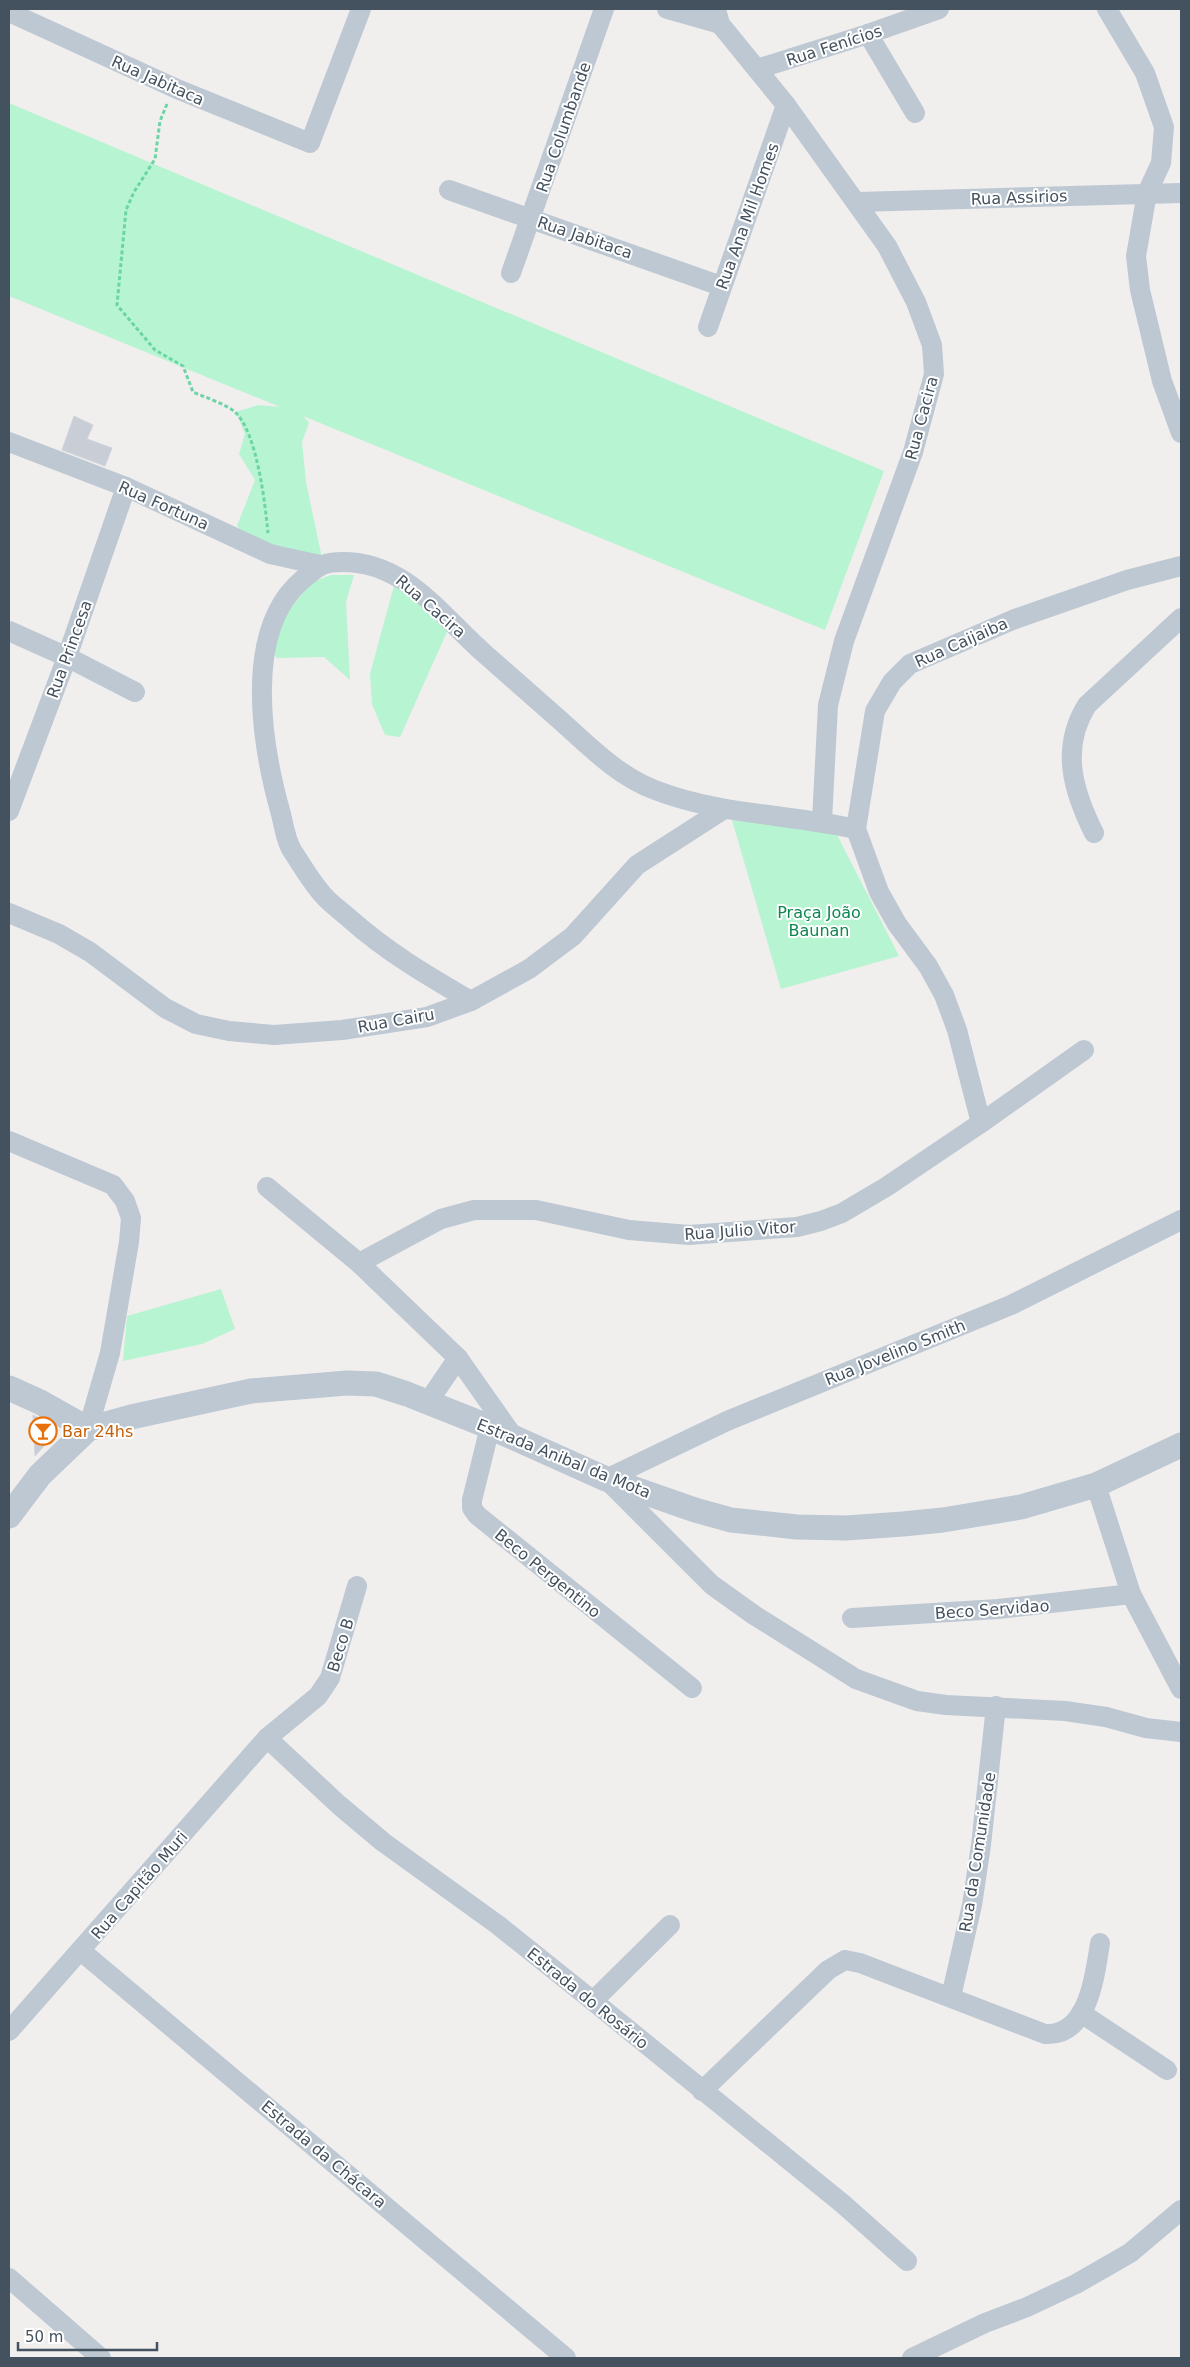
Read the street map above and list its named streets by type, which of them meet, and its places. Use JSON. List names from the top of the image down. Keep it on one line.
{"streets":{"street":["Rua Fenícios","Rua Jabitaca","Rua Columbande","Rua Assirios","Rua Ana Mil Homes","Rua Cacira","Rua Fortuna","Rua Caijaiba","Rua Princesa","Rua Cairu","Rua Julio Vitor","Rua Jovelino Smith","Estrada Anibal da Mota","Beco Pergentino","Beco Servidao","Beco B","Rua da Comunidade","Rua Capitão Muri","Estrada do Rosário","Estrada da Chácara"]},"crossings":[["Rua Fenícios","Rua Cacira"],["Rua Jabitaca","Rua Columbande"],["Rua Jabitaca","Rua Ana Mil Homes"],["Rua Assirios","Rua Cacira"],["Rua Ana Mil Homes","Rua Cacira"],["Rua Cacira","Rua Fortuna"],["Rua Cacira","Rua Caijaiba"],["Rua Cacira","Rua Cairu"],["Rua Fortuna","Rua Princesa"],["Rua Jovelino Smith","Estrada Anibal da Mota"],["Estrada Anibal da Mota","Beco Pergentino"],["Beco B","Rua Capitão Muri"],["Beco B","Estrada do Rosário"],["Rua Capitão Muri","Estrada do Rosário"],["Rua Capitão Muri","Estrada da Chácara"]],"parks":["Praça João Baunan"],"places":{"bar":["Bar 24hs"]},"scale_bar":"50 m"}
